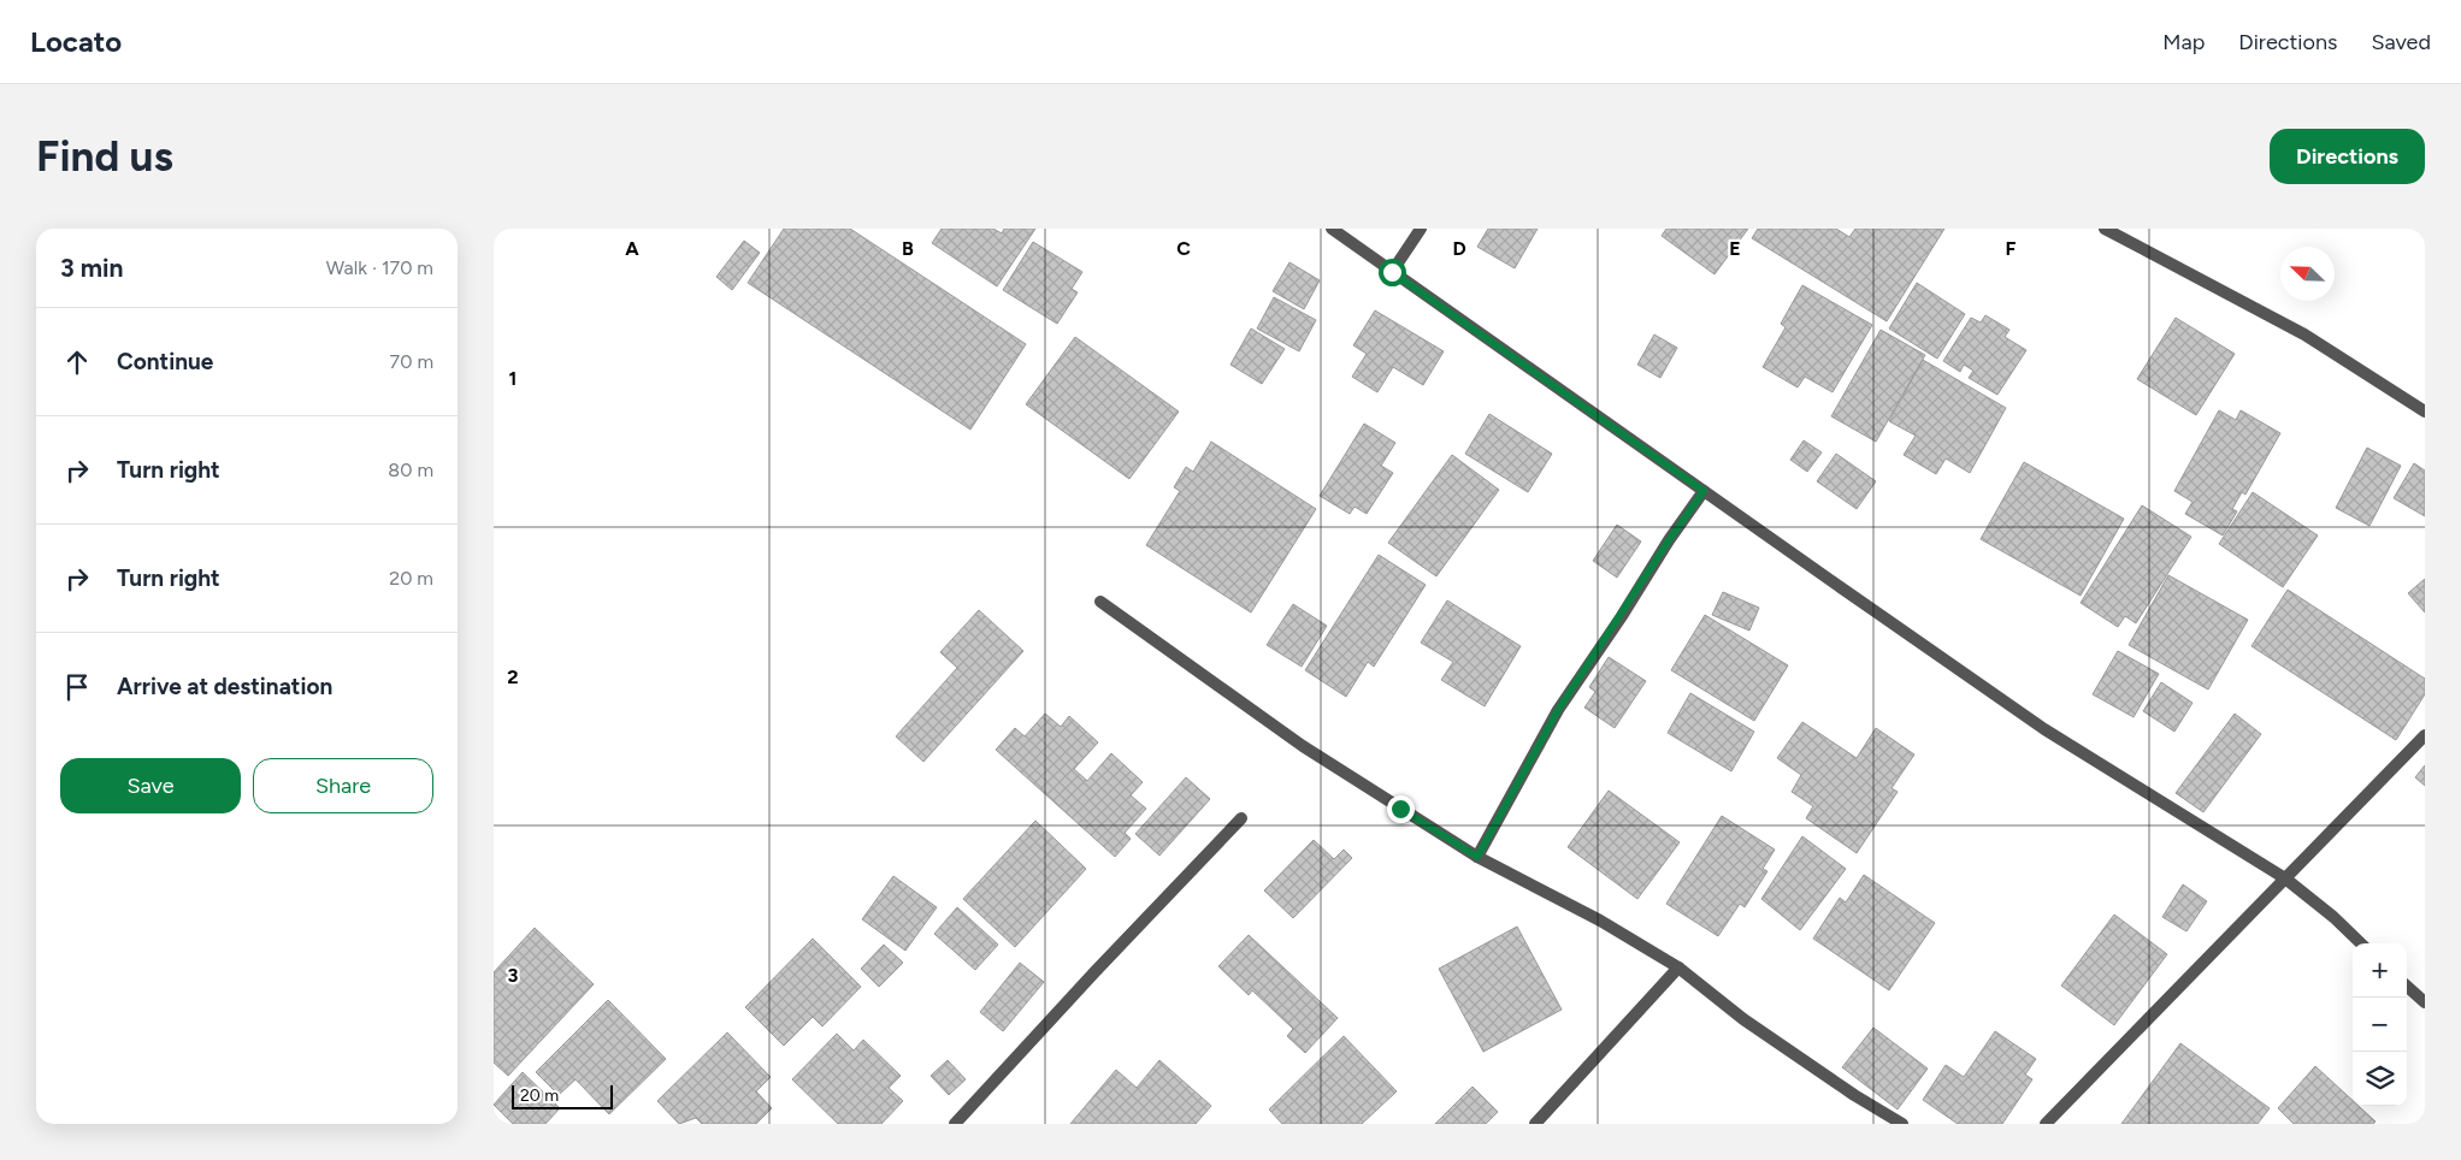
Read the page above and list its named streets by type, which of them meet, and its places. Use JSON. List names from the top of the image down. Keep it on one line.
{"scale_bar":"20 m","north":"top left","page":{"header":"Locato","nav":["Map","Directions","Saved"],"buttons":["Directions",["Save","Share"]],"title":"Find us","heading":["3 min","Walk · 170 m"],"list":[["Continue","70 m"],["Turn right","80 m"],["Turn right","20 m"],"Arrive at destination"],"map_buttons":["+","−"],"scale":"20 m"},"grid":{"columns":["A","B","C","D","E","F"],"rows":["1","2","3"]}}
